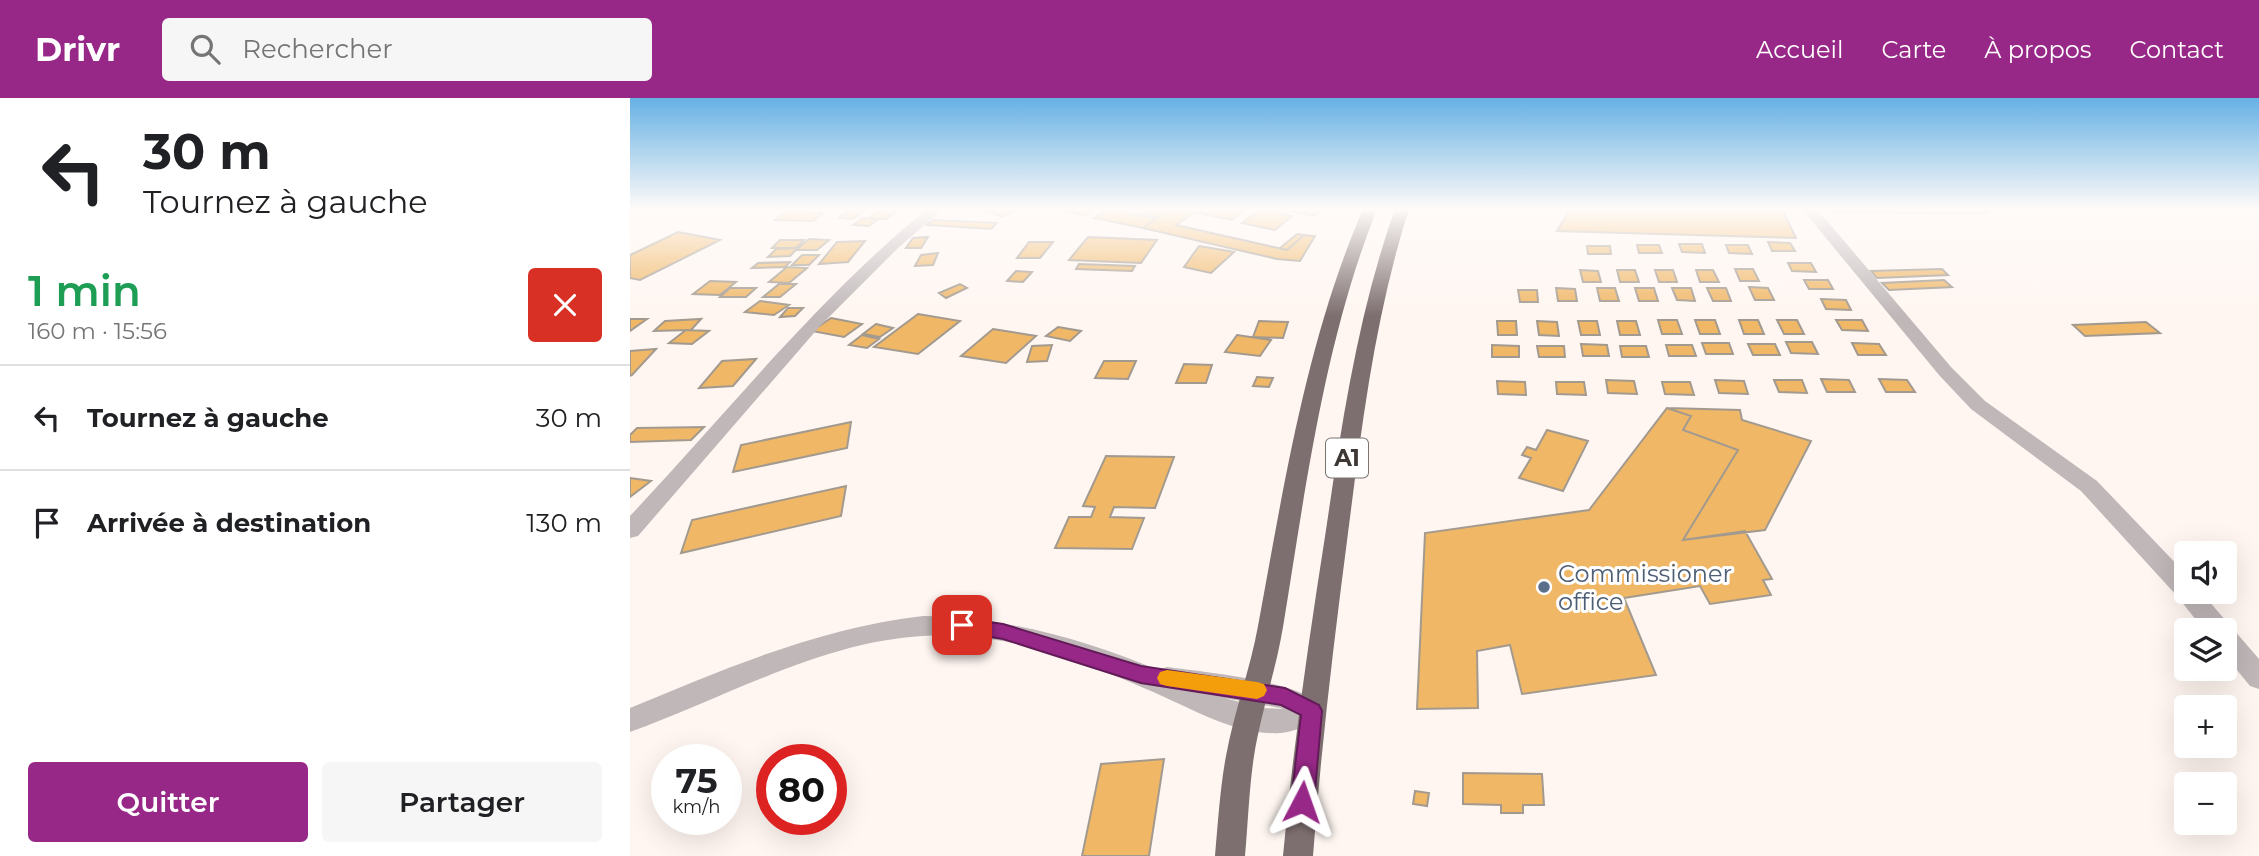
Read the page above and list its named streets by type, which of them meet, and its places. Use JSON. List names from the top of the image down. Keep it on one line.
{"streets":{"highway":["A1"]},"places":["Commissioner office"],"page":{"header":"Drivr","search":"Rechercher","nav":["Accueil","Carte","À propos","Contact"],"turn":["30 m","Tournez à gauche"],"heading":["1 min","160 m · 15:56"],"list":[{"name":"Tournez à gauche","value":"30 m"},{"name":"Arrivée à destination","value":"130 m"}],"map_buttons":["+","−"],"speed":"75 km/h","limit":"80","buttons":["Quitter","Partager"]}}
